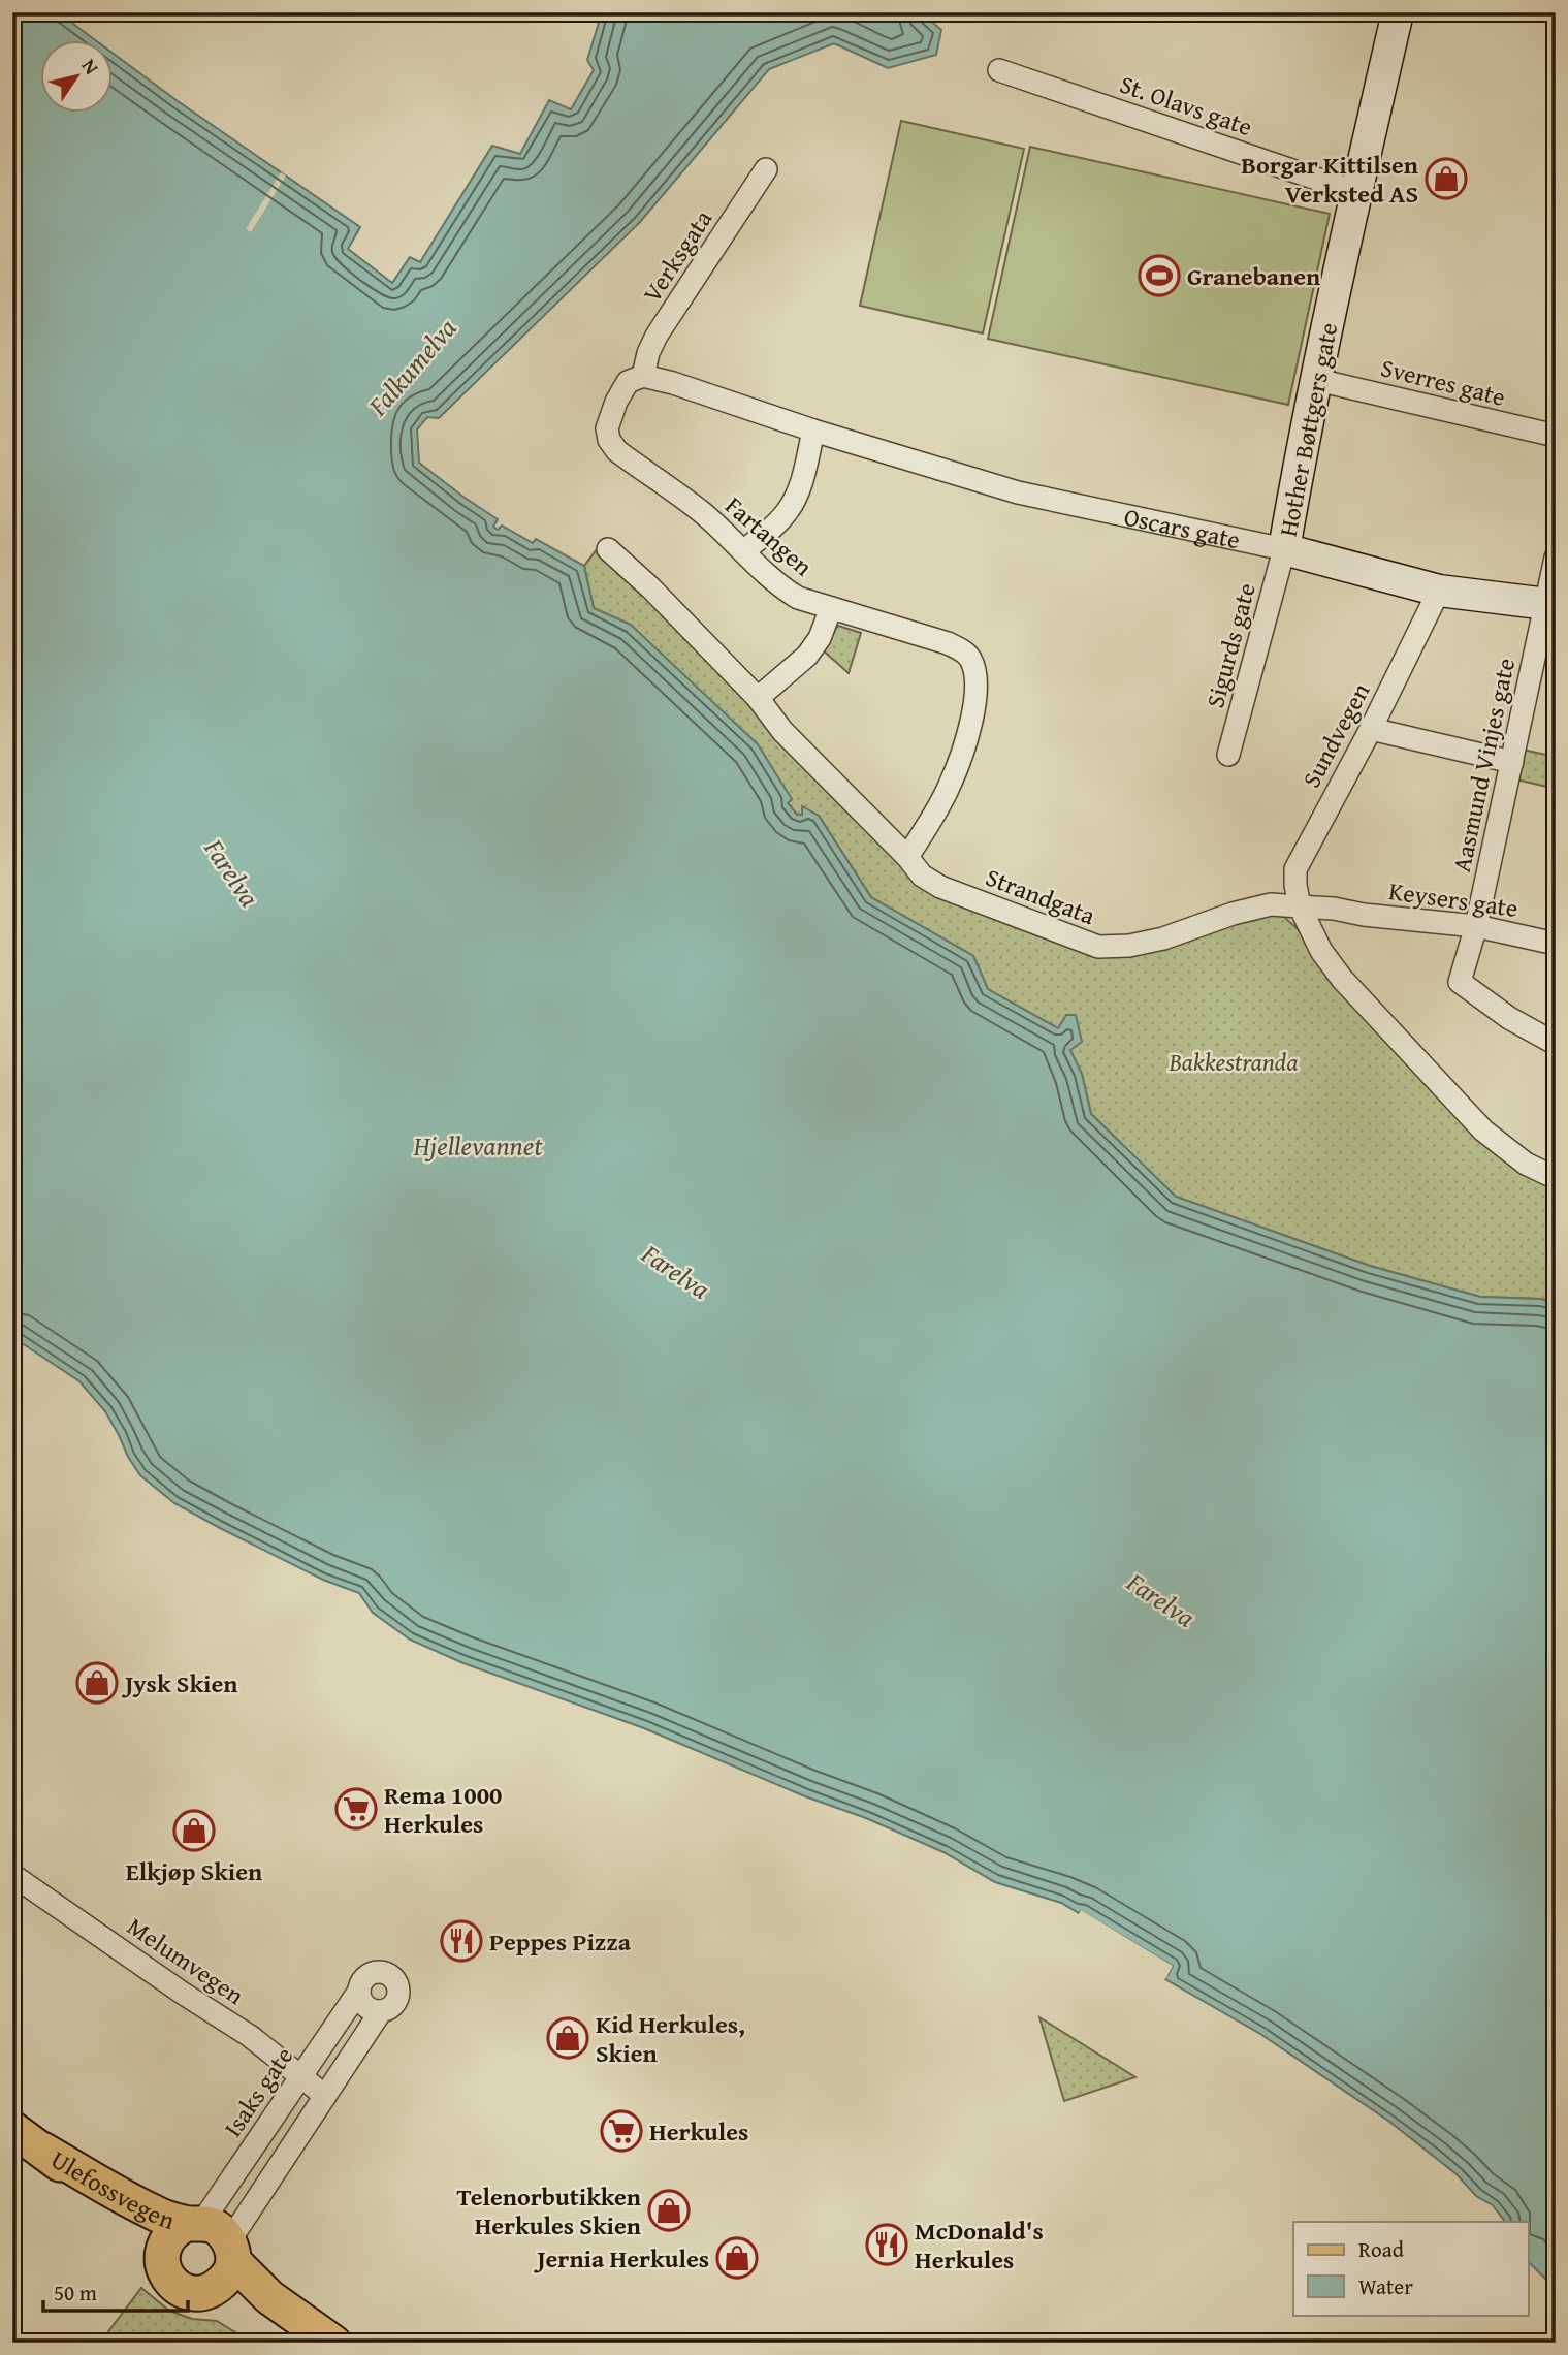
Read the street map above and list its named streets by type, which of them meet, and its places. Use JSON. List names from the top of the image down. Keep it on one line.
{"streets":{"main road":["Ulefossvegen"],"street":["St. Olavs gate","Verksgata","Sverres gate","Hother Bøttgers gate","Oscars gate","Fartangen","Sigurds gate","Sundvegen","Aasmund Vinjes gate","Strandgata","Keysers gate","Melumvegen","Isaks gate"]},"crossings":[["St. Olavs gate","Hother Bøttgers gate"],["Verksgata","Oscars gate"],["Verksgata","Fartangen"],["Sverres gate","Hother Bøttgers gate"],["Hother Bøttgers gate","Oscars gate"],["Hother Bøttgers gate","Sigurds gate"],["Oscars gate","Fartangen"],["Oscars gate","Sigurds gate"],["Oscars gate","Sundvegen"],["Oscars gate","Aasmund Vinjes gate"],["Fartangen","Strandgata"],["Sundvegen","Strandgata"],["Sundvegen","Keysers gate"],["Aasmund Vinjes gate","Keysers gate"],["Strandgata","Keysers gate"],["Melumvegen","Isaks gate"],["Isaks gate","Ulefossvegen"]],"water":["Falkumelva","Farelva","Hjellevannet"],"parks":["Bakkestranda"],"places":{"shop":["Borgar Kittilsen Verksted AS","Jysk Skien","Elkjøp Skien","Kid Herkules, Skien","Telenorbutikken Herkules Skien","Jernia Herkules"],"sports":["Granebanen"],"supermarket":["Rema 1000 Herkules","Herkules"],"restaurant":["Peppes Pizza","McDonald's Herkules"]},"legend":["Road","Water"],"scale_bar":"50 m","north":"top right"}
